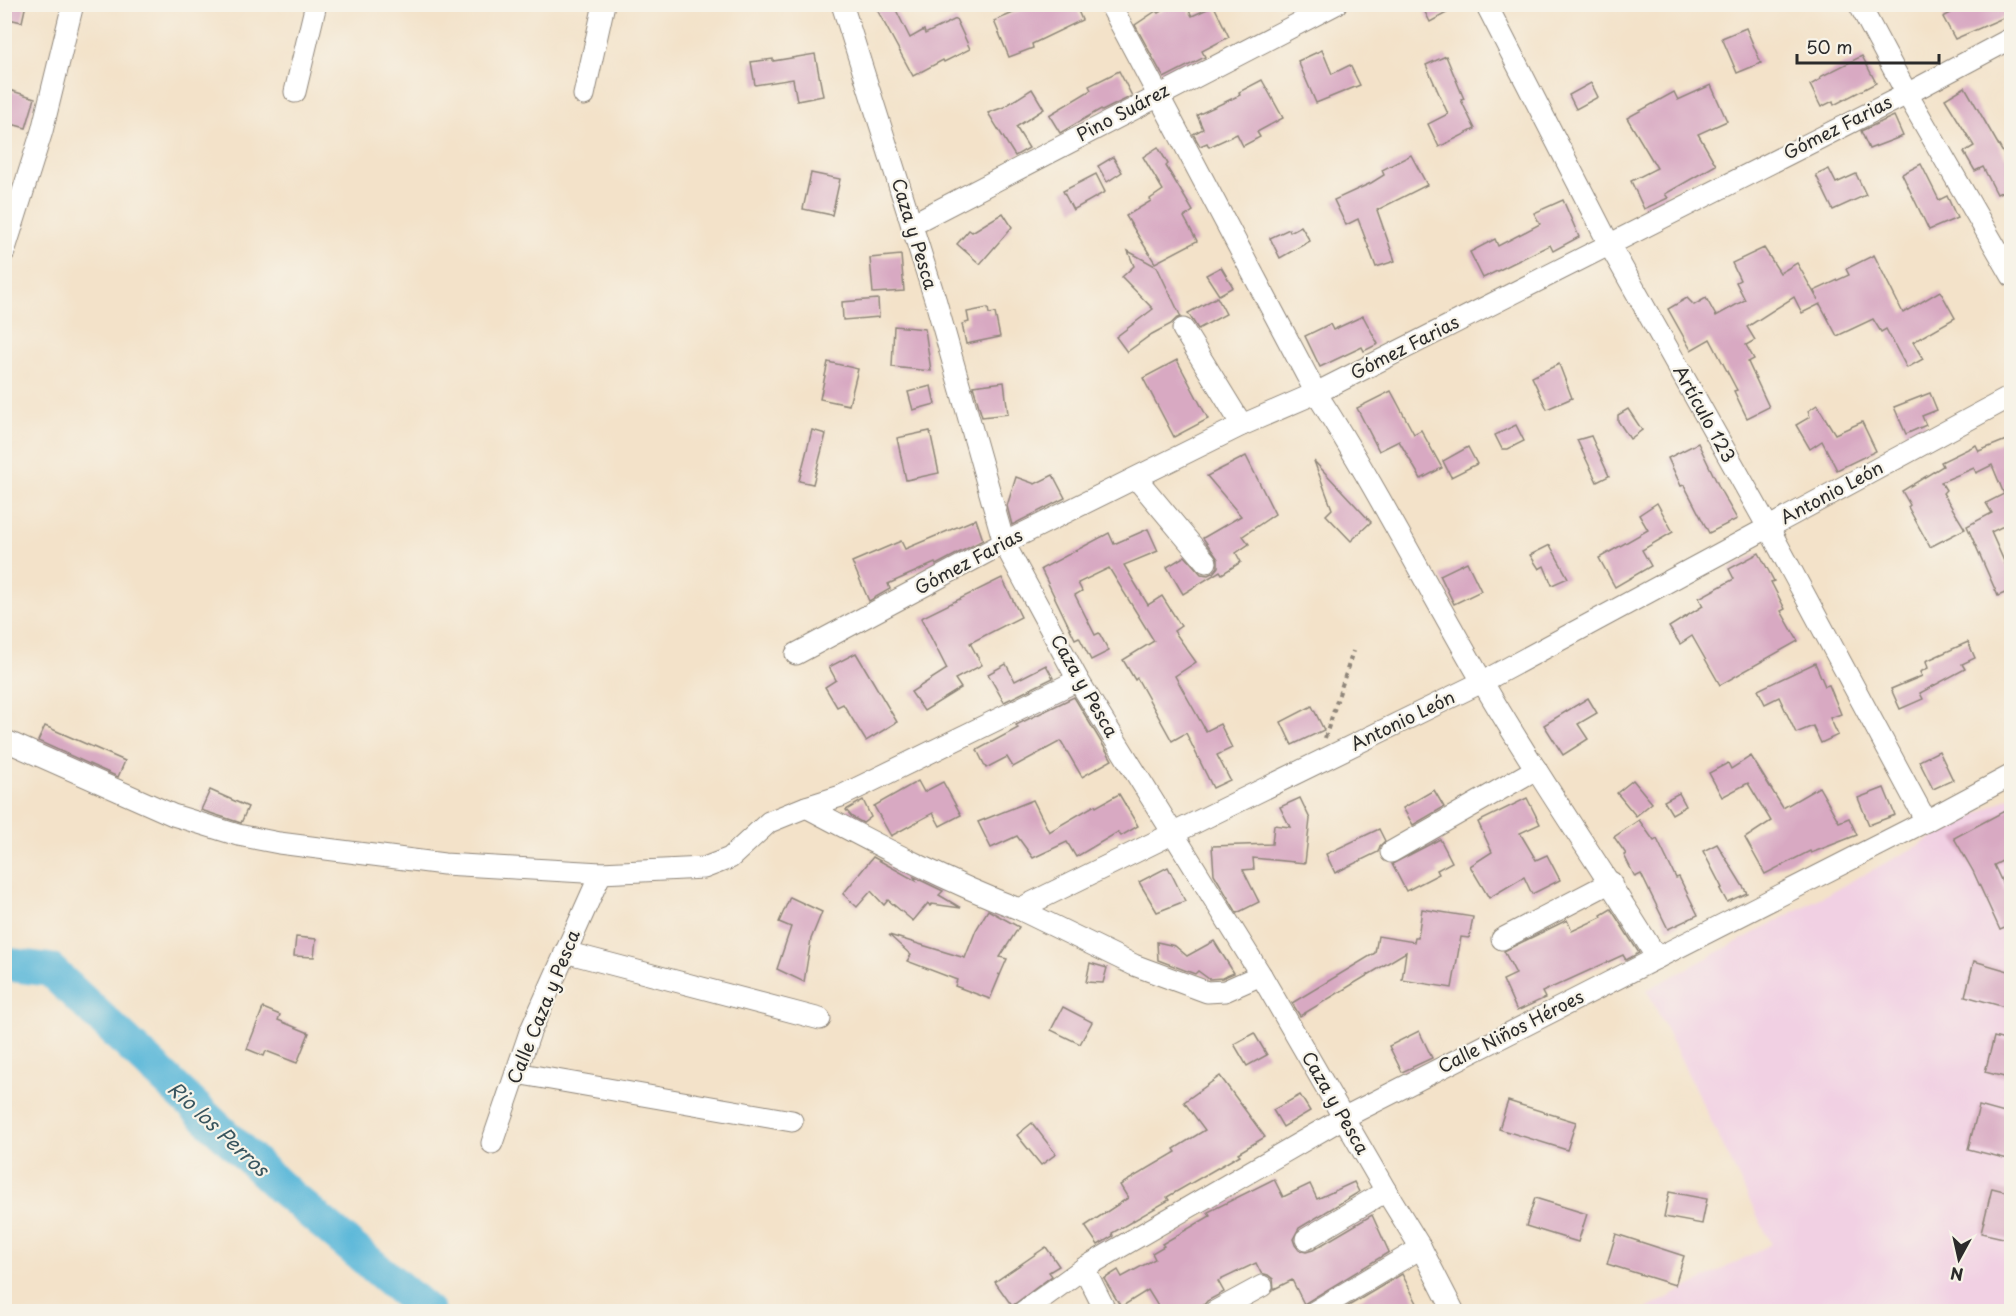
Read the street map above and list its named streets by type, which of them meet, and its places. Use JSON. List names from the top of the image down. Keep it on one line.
{"streets":{"street":["Pino Suárez","Gómez Farias","Caza y Pesca","Artículo 123","Antonio León","Calle Caza y Pesca","Calle Niños Héroes"]},"crossings":[["Pino Suárez","Caza y Pesca"],["Gómez Farias","Caza y Pesca"],["Gómez Farias","Artículo 123"],["Caza y Pesca","Antonio León"],["Caza y Pesca","Calle Niños Héroes"],["Artículo 123","Antonio León"],["Artículo 123","Calle Niños Héroes"]],"water":["Rio los Perros"],"scale_bar":"50 m","north":"bottom"}
